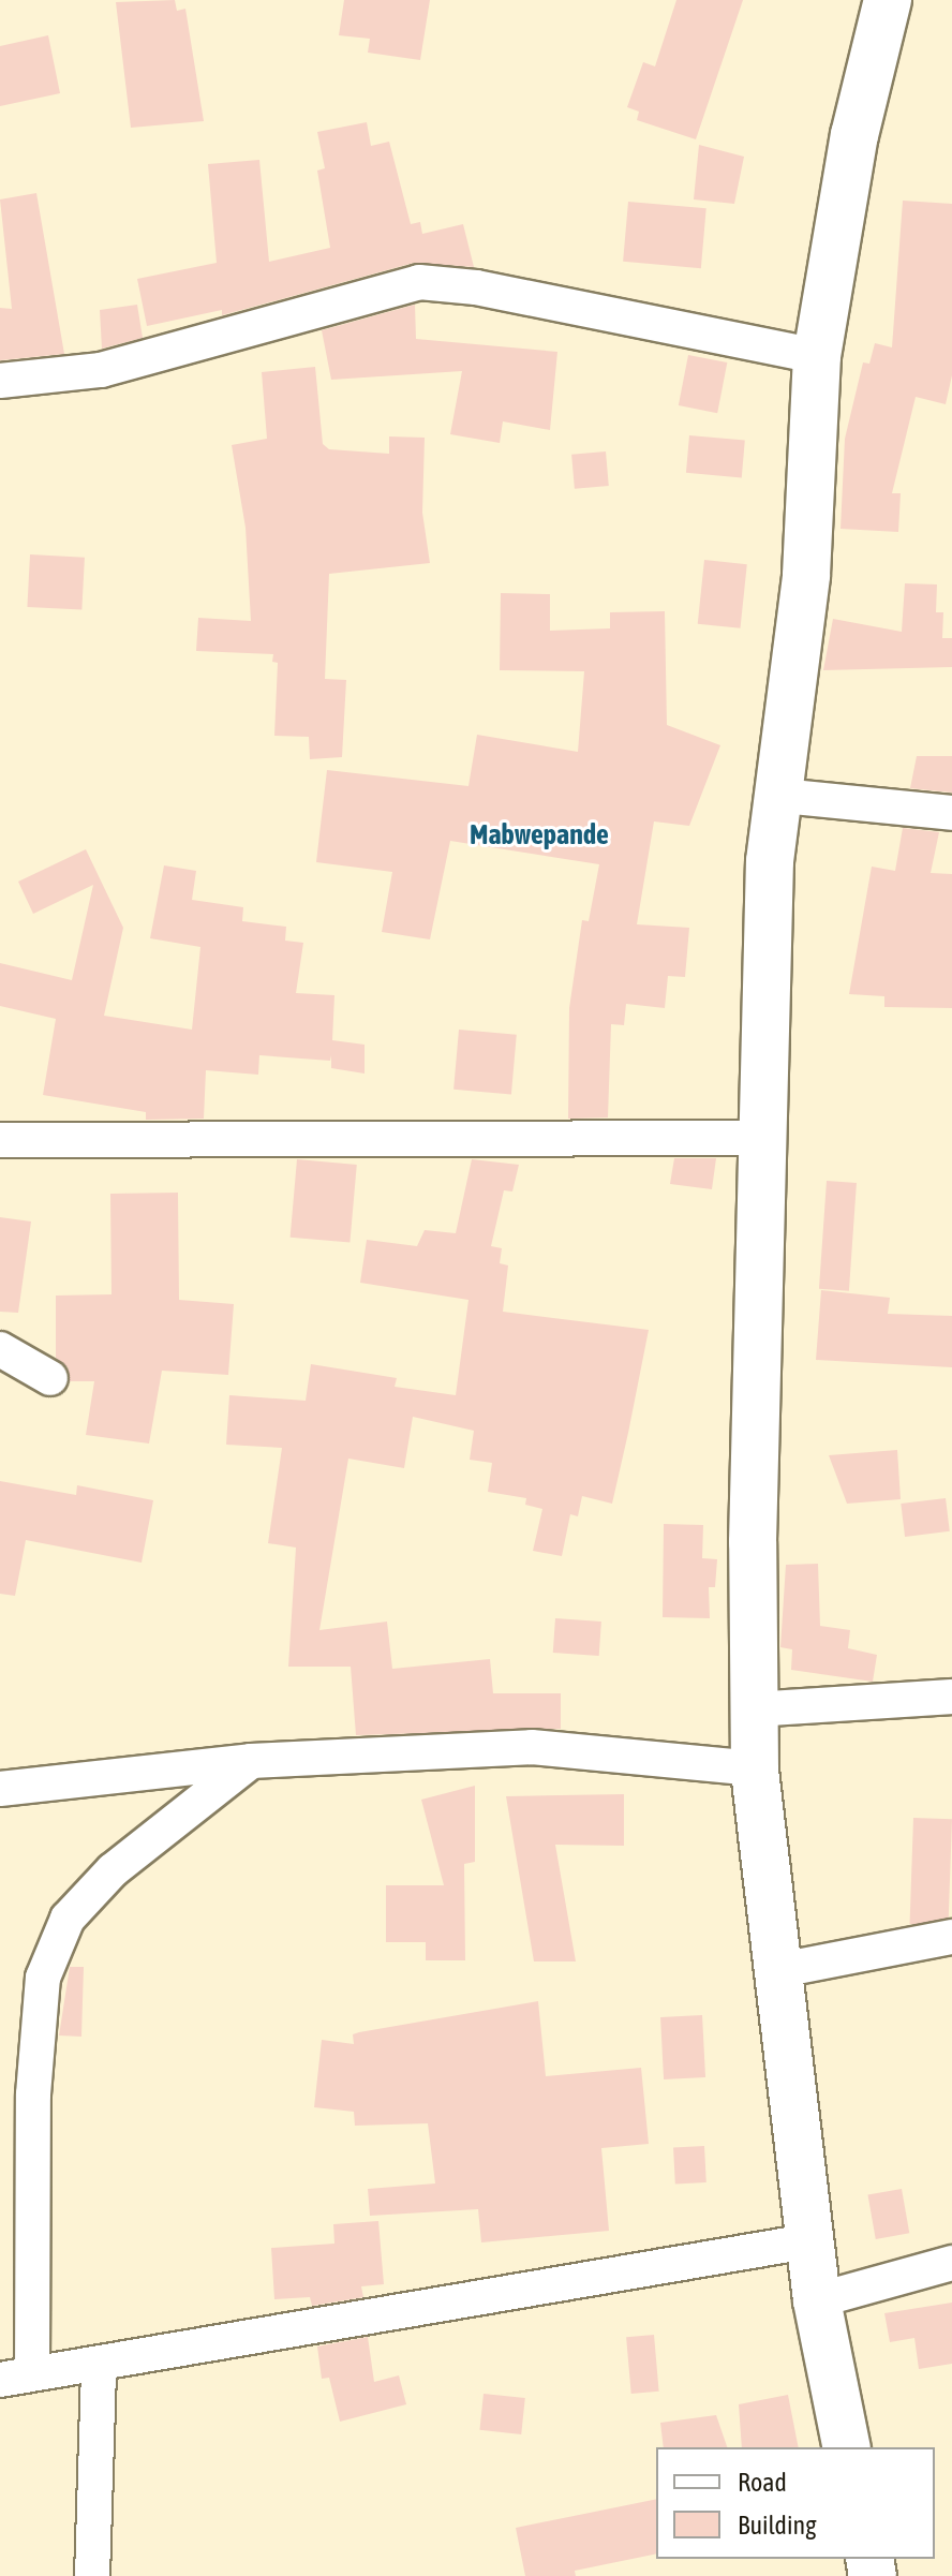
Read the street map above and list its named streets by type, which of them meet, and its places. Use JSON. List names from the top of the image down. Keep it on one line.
{"districts":["Mabwepande"],"legend":["Road","Building"]}
